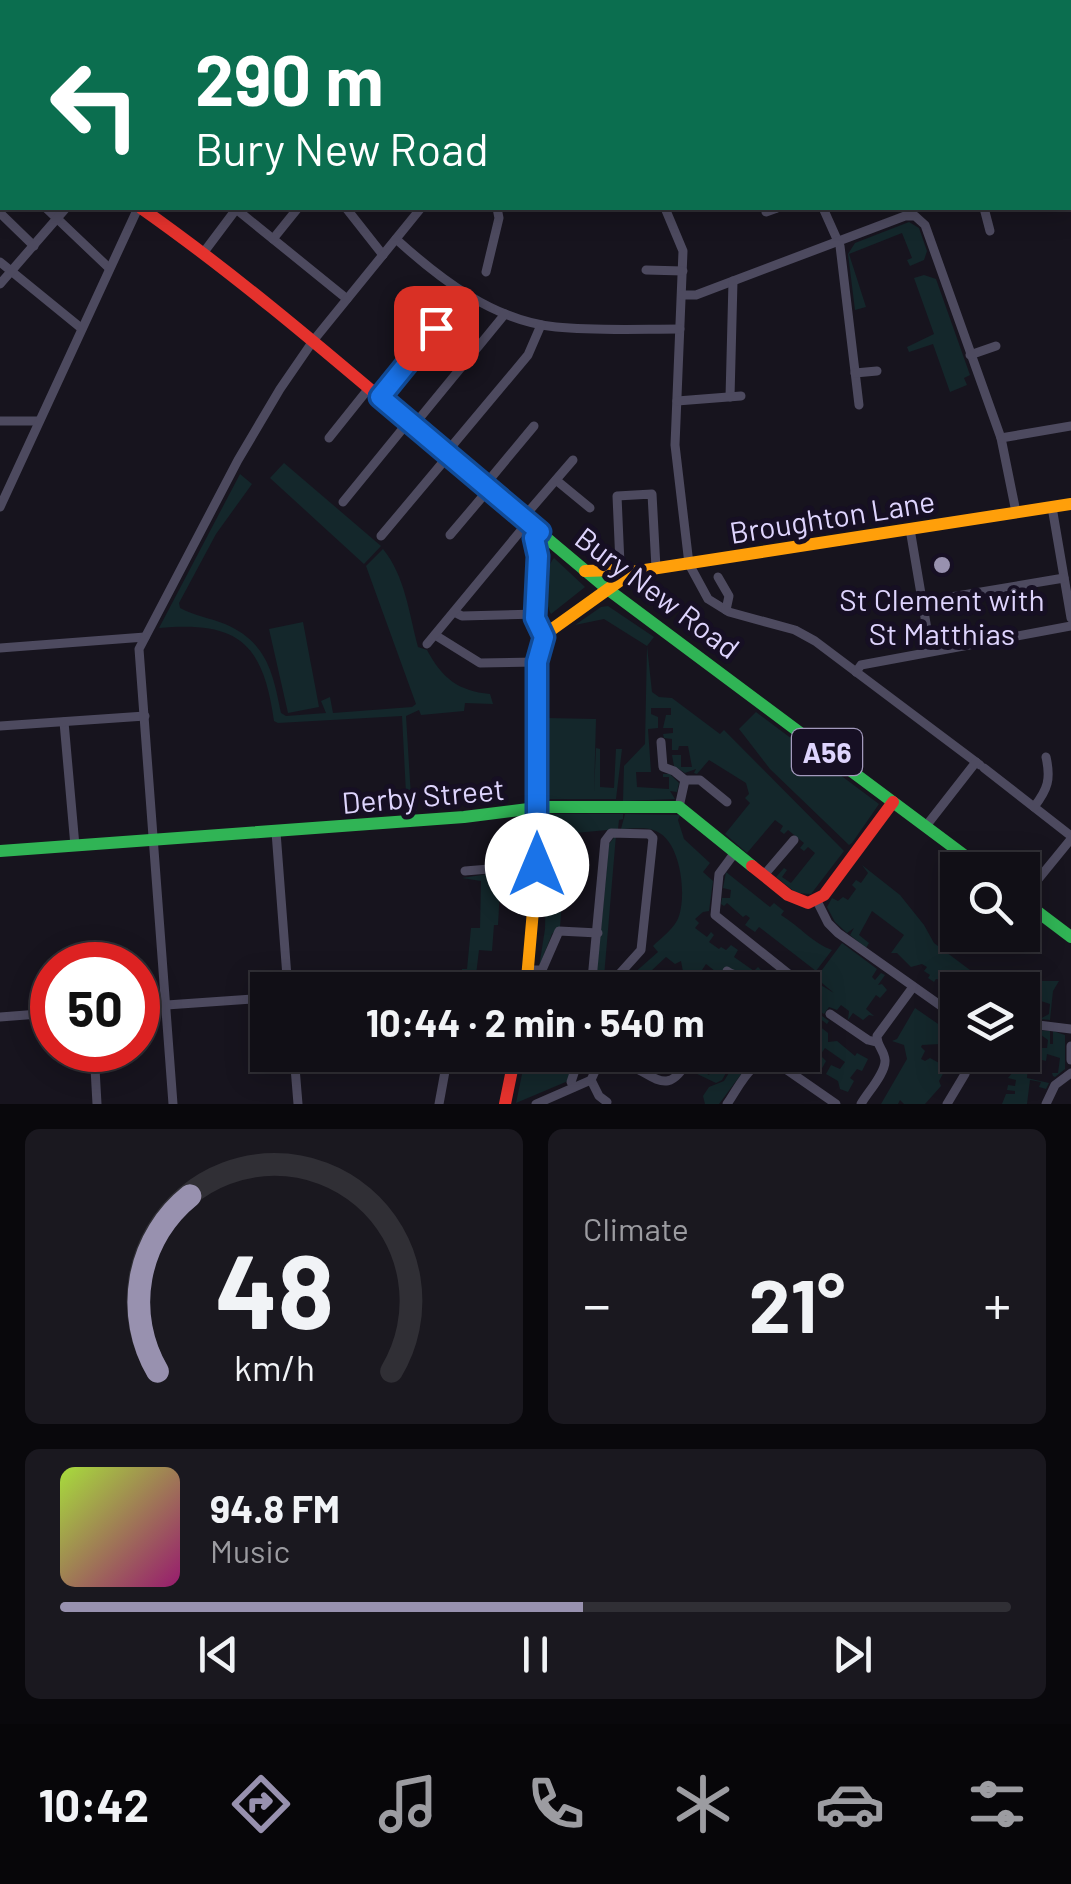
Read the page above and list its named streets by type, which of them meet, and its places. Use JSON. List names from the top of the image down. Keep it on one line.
{"streets":{"main road":["Broughton Lane","Bury New Road","A56","Derby Street"]},"crossings":[["Broughton Lane","Bury New Road"],["Bury New Road","A56"]],"places":["St Clement with St Matthias"],"page":{"turn":["290 m","Bury New Road"],"limit":"50","trip":"10:44 · 2 min · 540 m","tile":"Climate","heat":["−","21°","+"],"song":["94.8 FM","Music"],"tabs":"10:42","gauge":["48","km/h"]}}
